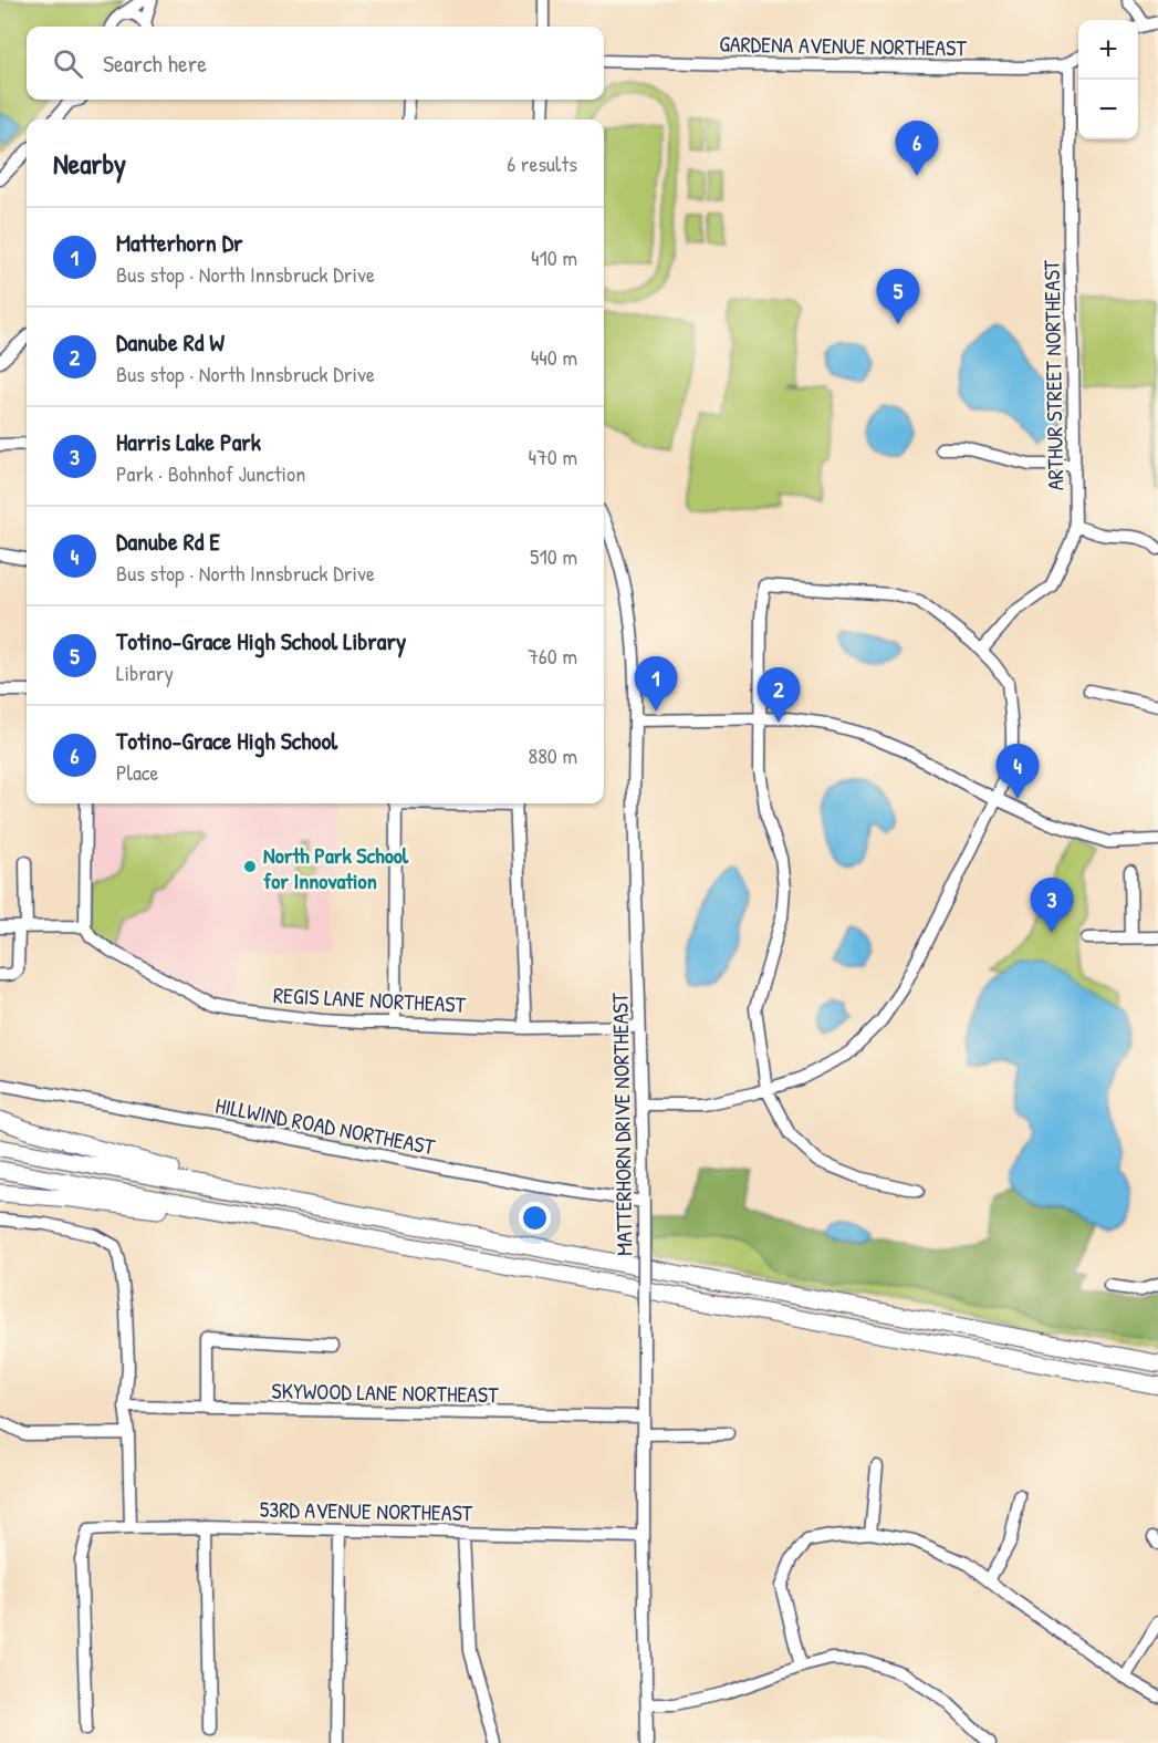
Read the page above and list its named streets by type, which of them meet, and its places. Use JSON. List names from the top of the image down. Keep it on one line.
{"streets":{"street":["GARDENA AVENUE NORTHEAST","ARTHUR STREET NORTHEAST","REGIS LANE NORTHEAST","MATTERHORN DRIVE NORTHEAST","HILLWIND ROAD NORTHEAST","SKYWOOD LANE NORTHEAST","53RD AVENUE NORTHEAST"]},"crossings":[["GARDENA AVENUE NORTHEAST","ARTHUR STREET NORTHEAST"],["REGIS LANE NORTHEAST","MATTERHORN DRIVE NORTHEAST"],["MATTERHORN DRIVE NORTHEAST","HILLWIND ROAD NORTHEAST"],["MATTERHORN DRIVE NORTHEAST","SKYWOOD LANE NORTHEAST"],["MATTERHORN DRIVE NORTHEAST","53RD AVENUE NORTHEAST"]],"places":["North Park School for Innovation"],"page":{"map_buttons":["+","−"],"search":"Search here","heading":["Nearby","6 results"],"pins":["6","5","1","2","4","3"],"list":[{"mark":"1","name":"Matterhorn Dr","note":"Bus stop · North Innsbruck Drive","value":"410 m"},{"mark":"2","name":"Danube Rd W","note":"Bus stop · North Innsbruck Drive","value":"440 m"},{"mark":"3","name":"Harris Lake Park","note":"Park · Bohnhof Junction","value":"470 m"},{"mark":"4","name":"Danube Rd E","note":"Bus stop · North Innsbruck Drive","value":"510 m"},{"mark":"5","name":"Totino-Grace High School Library","note":"Library","value":"760 m"},{"mark":"6","name":"Totino-Grace High School","note":"Place","value":"880 m"}]}}
